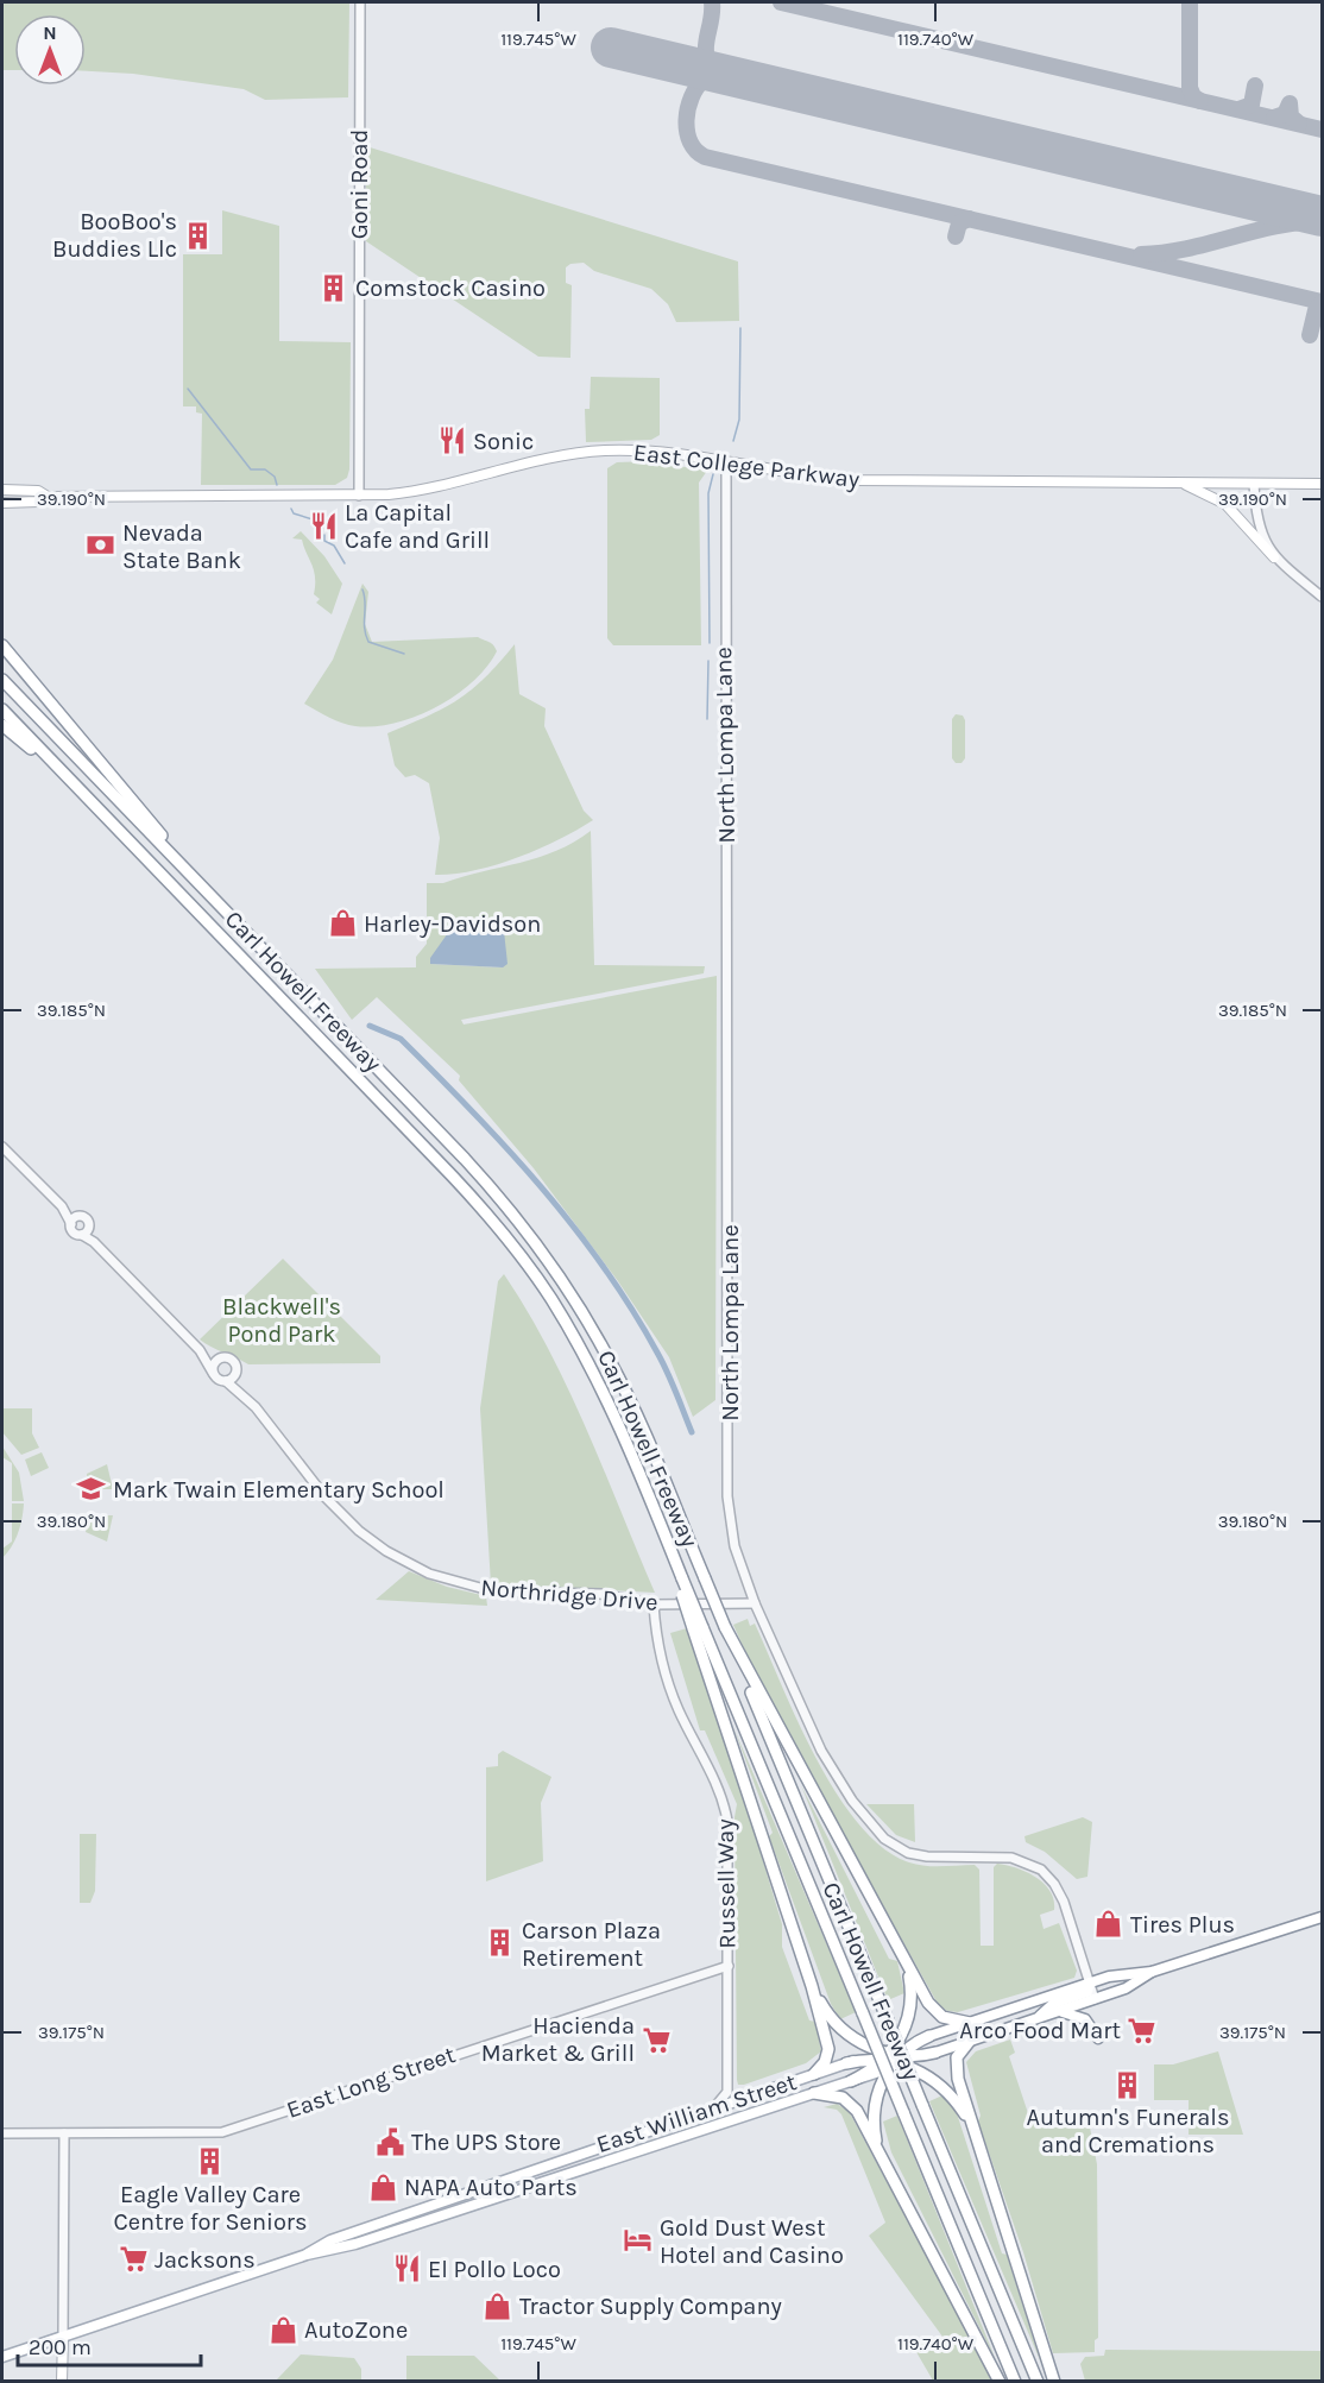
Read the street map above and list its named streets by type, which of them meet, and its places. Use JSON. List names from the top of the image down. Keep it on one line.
{"streets":{"highway":["Carl Howell Freeway"],"main road":["East College Parkway","East William Street"],"street":["Goni Road","North Lompa Lane","Northridge Drive","Russell Way","East Long Street"]},"crossings":[["Goni Road","East College Parkway"],["East College Parkway","North Lompa Lane"],["North Lompa Lane","Northridge Drive"],["Northridge Drive","Russell Way"],["Russell Way","East Long Street"]],"parks":["Blackwell's Pond Park"],"places":{"building":["BooBoo's Buddies Llc","Comstock Casino","Carson Plaza Retirement","Autumn's Funerals and Cremations","Eagle Valley Care Centre for Seniors"],"restaurant":["Sonic","La Capital Cafe and Grill","El Pollo Loco"],"bank":["Nevada State Bank"],"shop":["Harley-Davidson","Tires Plus","NAPA Auto Parts","Tractor Supply Company","AutoZone"],"school or university":["Mark Twain Elementary School"],"supermarket":["Arco Food Mart","Hacienda Market & Grill","Jacksons"],"public building":["The UPS Store"],"hotel":["Gold Dust West Hotel and Casino"]},"scale_bar":"200 m","north":"top","coordinates":["119.745°W","119.740°W","39.190°N","39.185°N","39.180°N","39.175°N"]}
